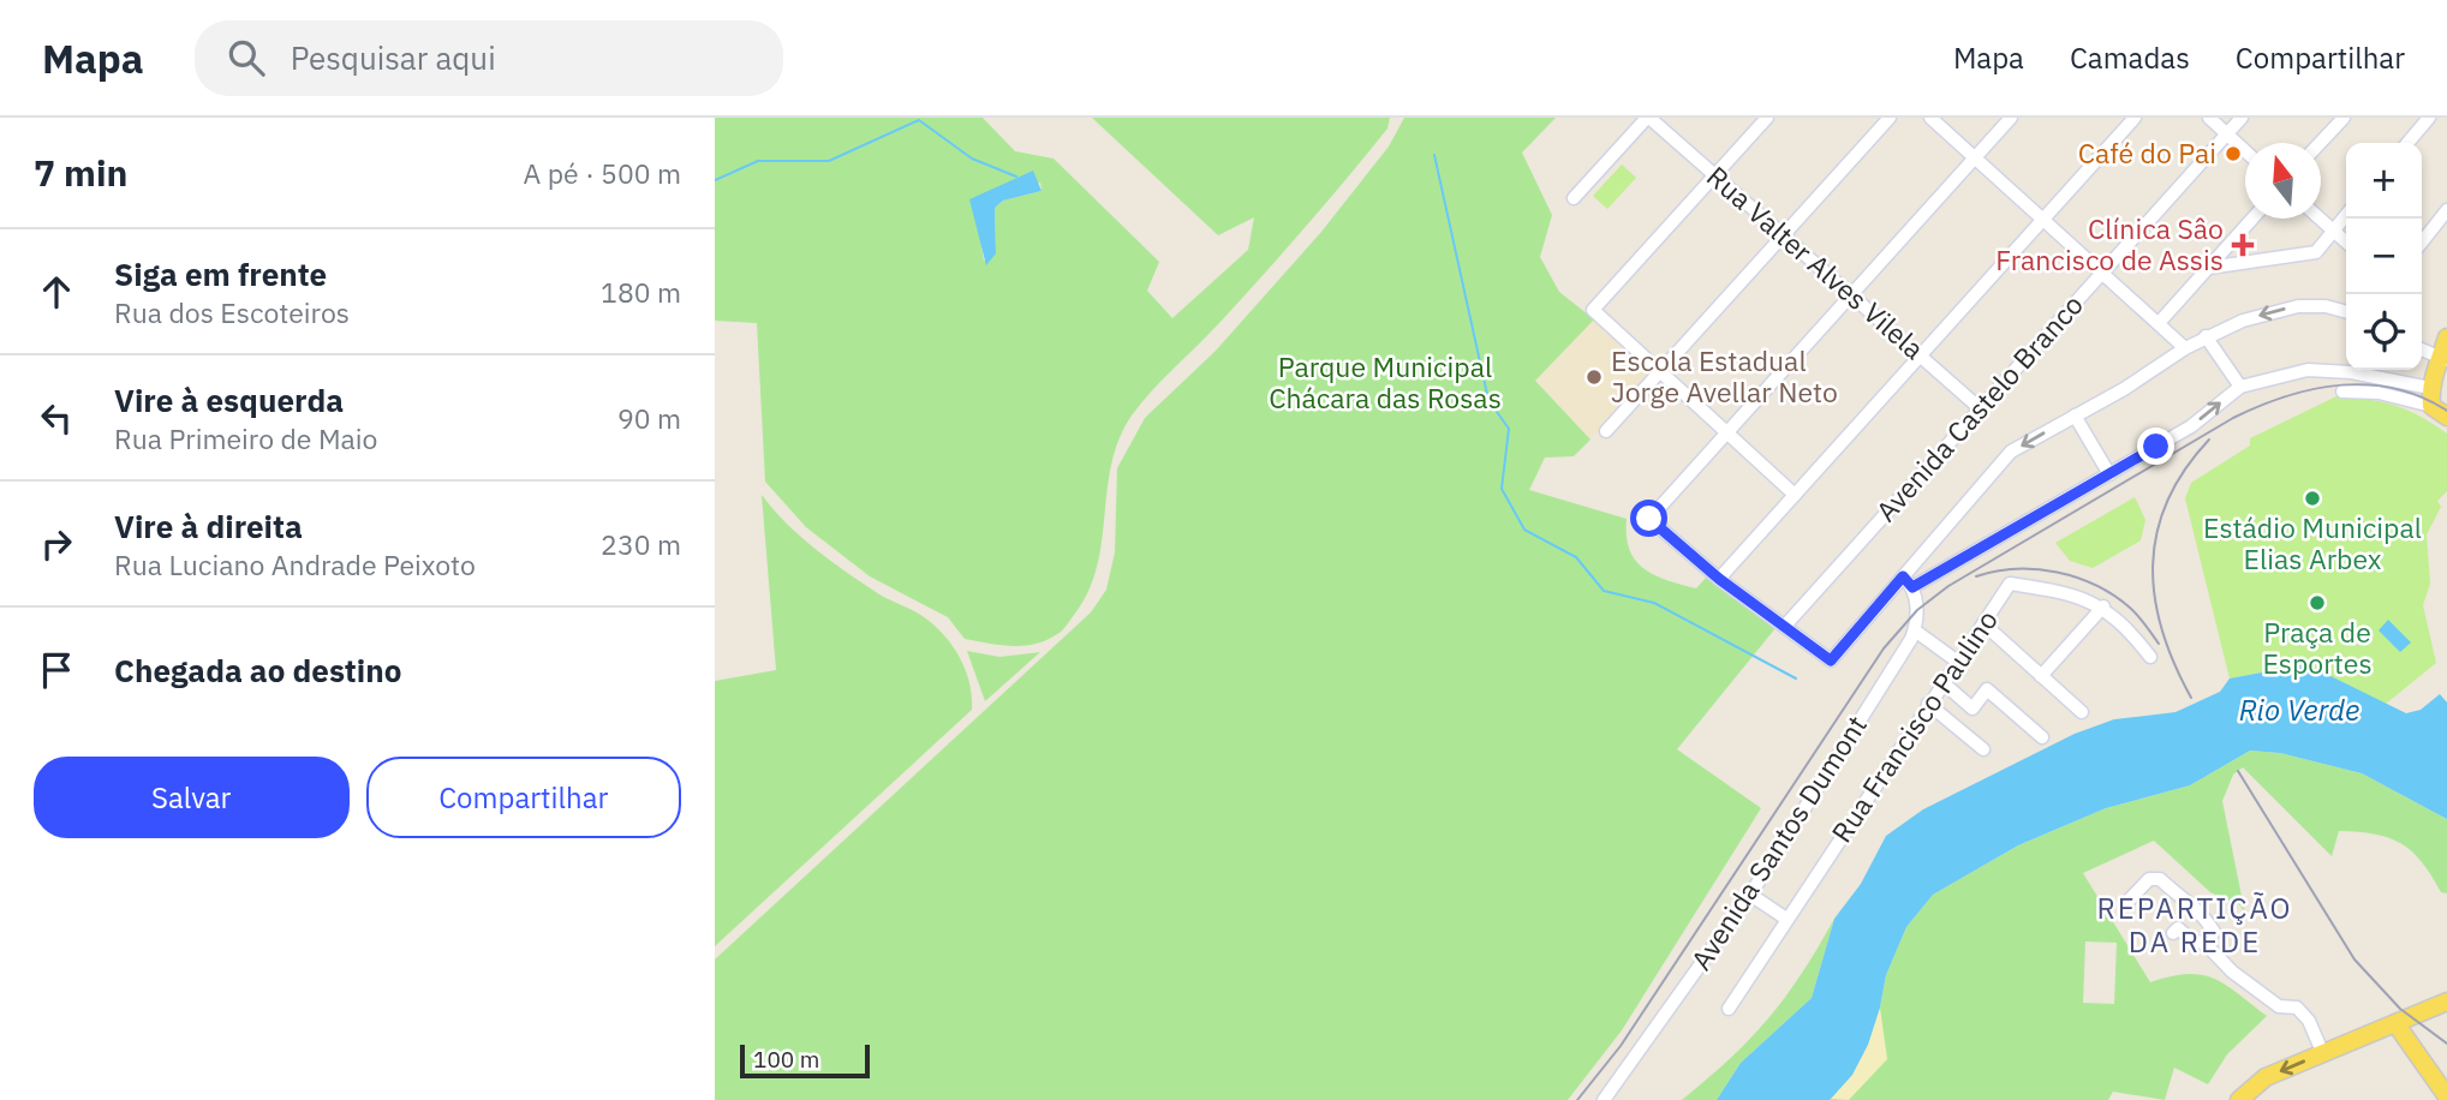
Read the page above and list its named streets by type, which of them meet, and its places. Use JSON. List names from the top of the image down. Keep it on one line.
{"streets":{"street":["Rua Valter Alves Vilela","Avenida Castelo Branco","Rua Francisco Paulino","Avenida Santos Dumont"]},"crossings":[["Rua Valter Alves Vilela","Avenida Castelo Branco"]],"districts":["REPARTIÇÃO DA REDE"],"water":["Rio Verde"],"parks":["Parque Municipal Chácara das Rosas"],"places":{"other":["Café do Pai","Escola Estadual Jorge Avellar Neto","Estádio Municipal Elias Arbex","Praça de Esportes"],"health":["Clínica Sâo Francisco de Assis"]},"scale_bar":"100 m","north":"top","page":{"header":"Mapa","search":"Pesquisar aqui","nav":["Mapa","Camadas","Compartilhar"],"heading":["7 min","A pé · 500 m"],"map_buttons":["+","−"],"list":[["Siga em frente","Rua dos Escoteiros","180 m"],["Vire à esquerda","Rua Primeiro de Maio","90 m"],["Vire à direita","Rua Luciano Andrade Peixoto","230 m"],"Chegada ao destino"],"buttons":["Salvar","Compartilhar"],"scale":"100 m"}}
